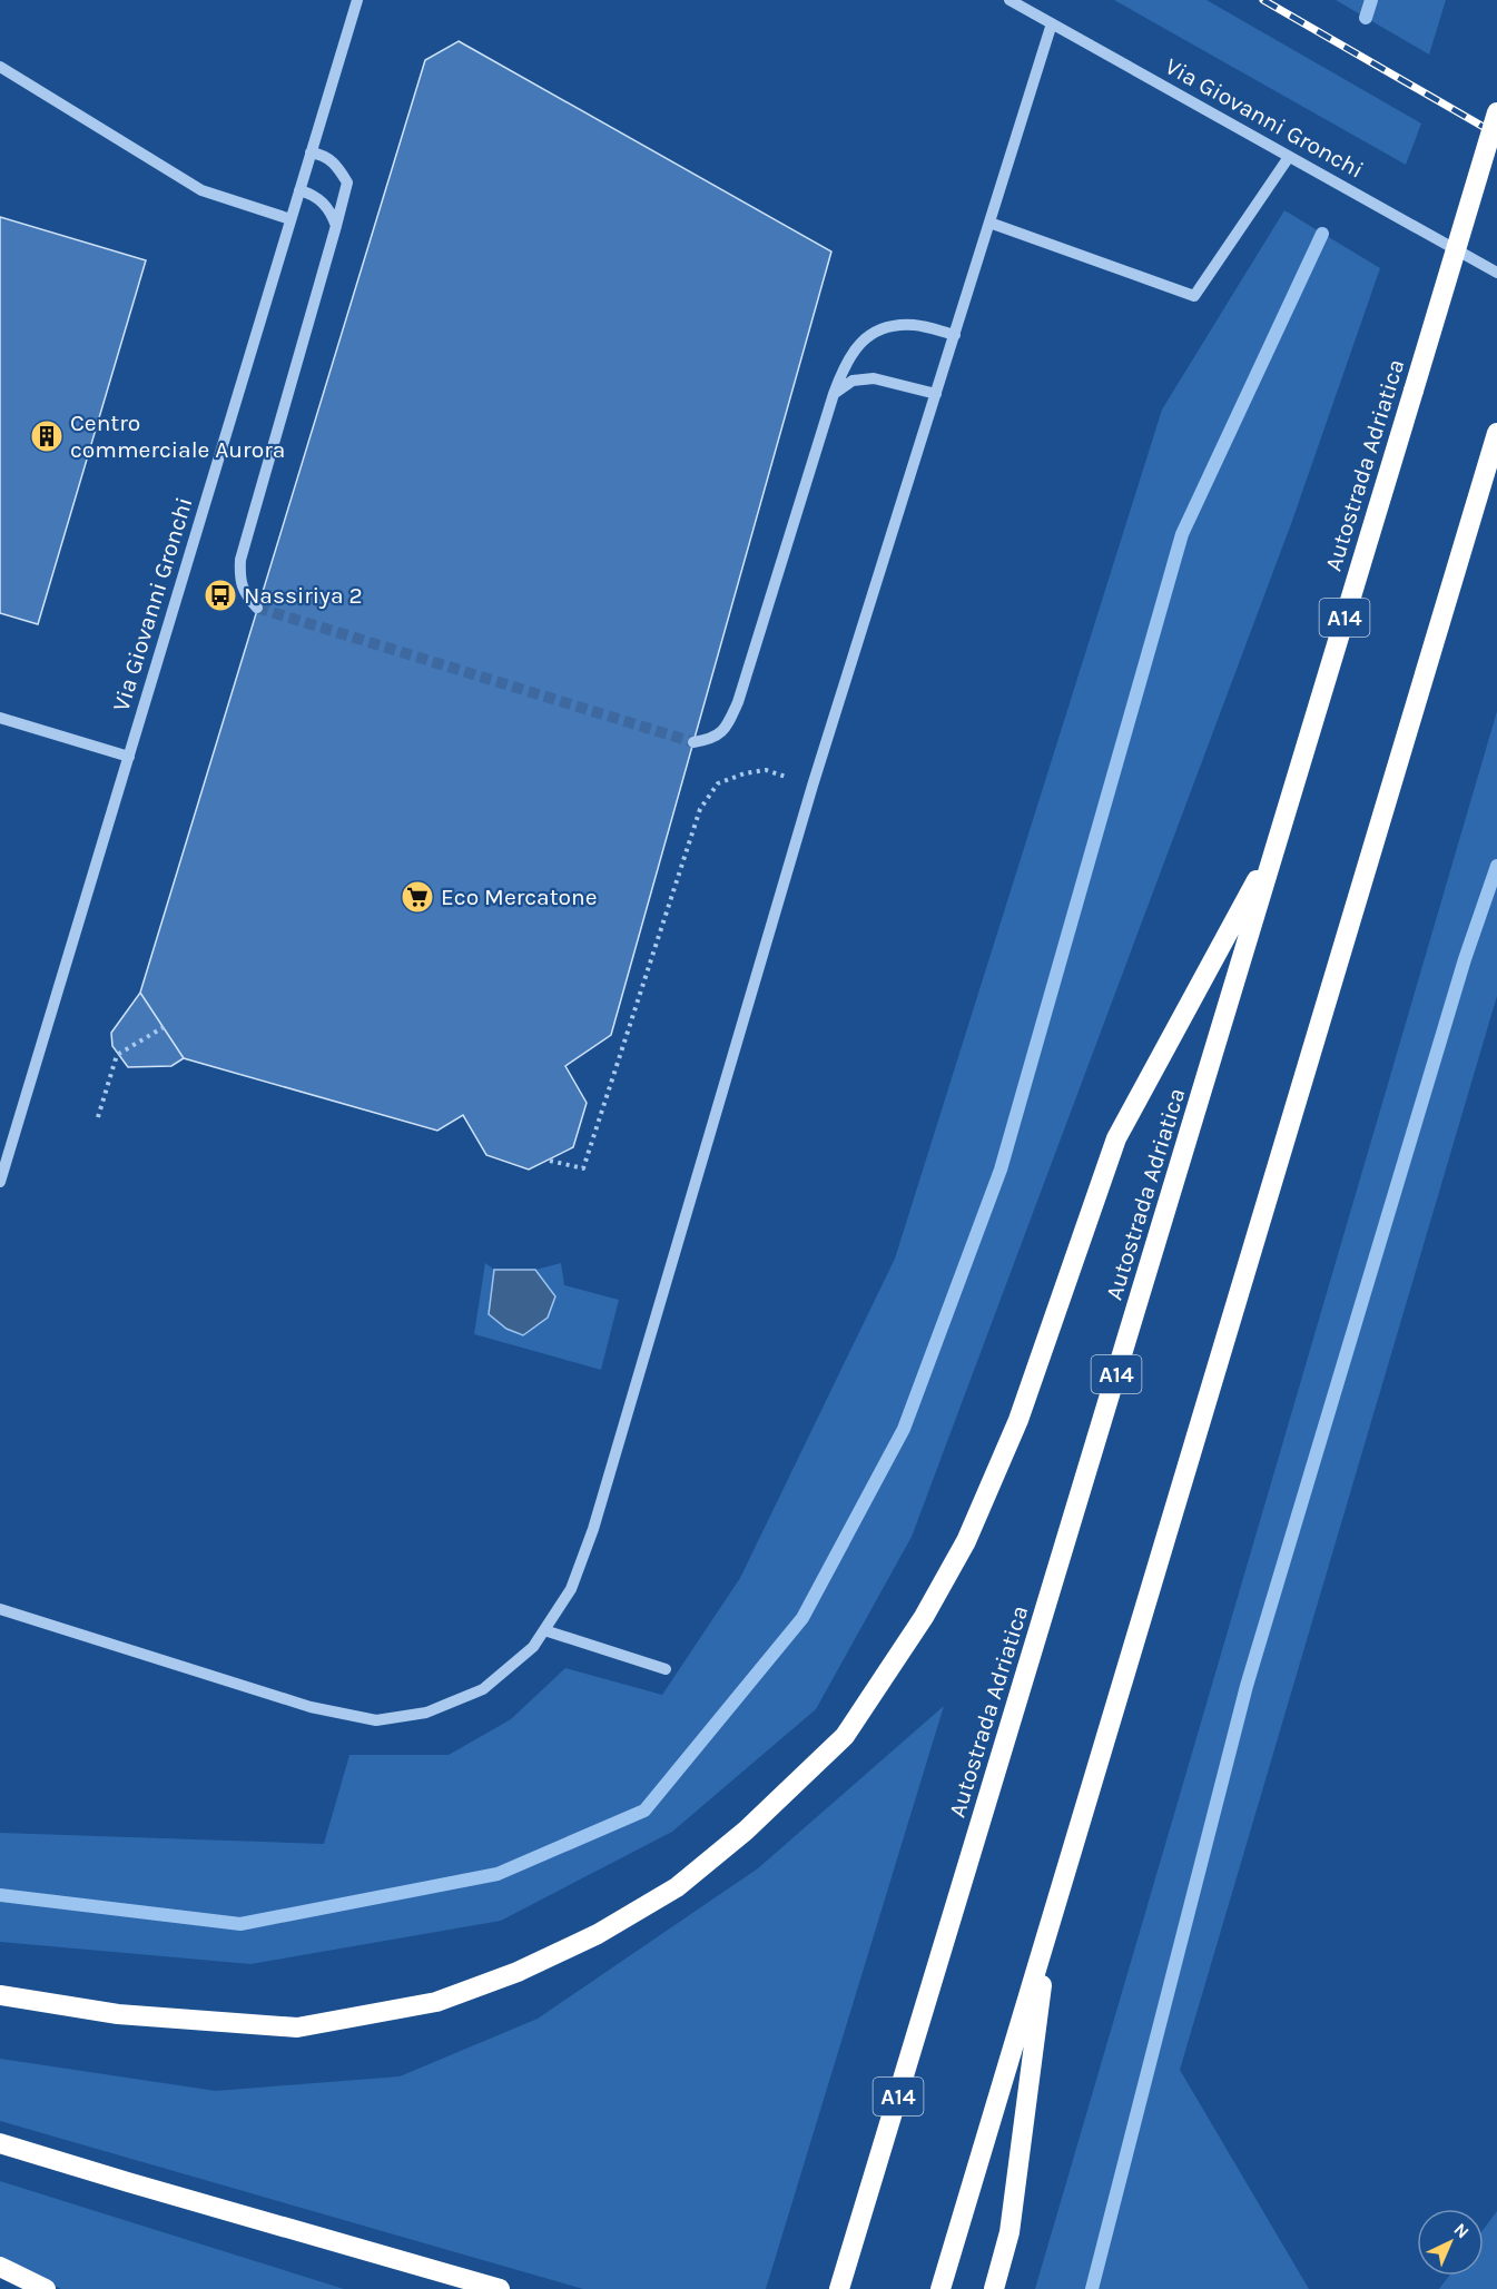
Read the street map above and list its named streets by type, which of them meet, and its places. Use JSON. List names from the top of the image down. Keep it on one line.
{"streets":{"highway":["Autostrada Adriatica","A14"],"street":["Via Giovanni Gronchi"]},"places":{"building":["Centro commerciale Aurora"],"bus stop":["Nassiriya 2"],"supermarket":["Eco Mercatone"]},"north":"top right"}
